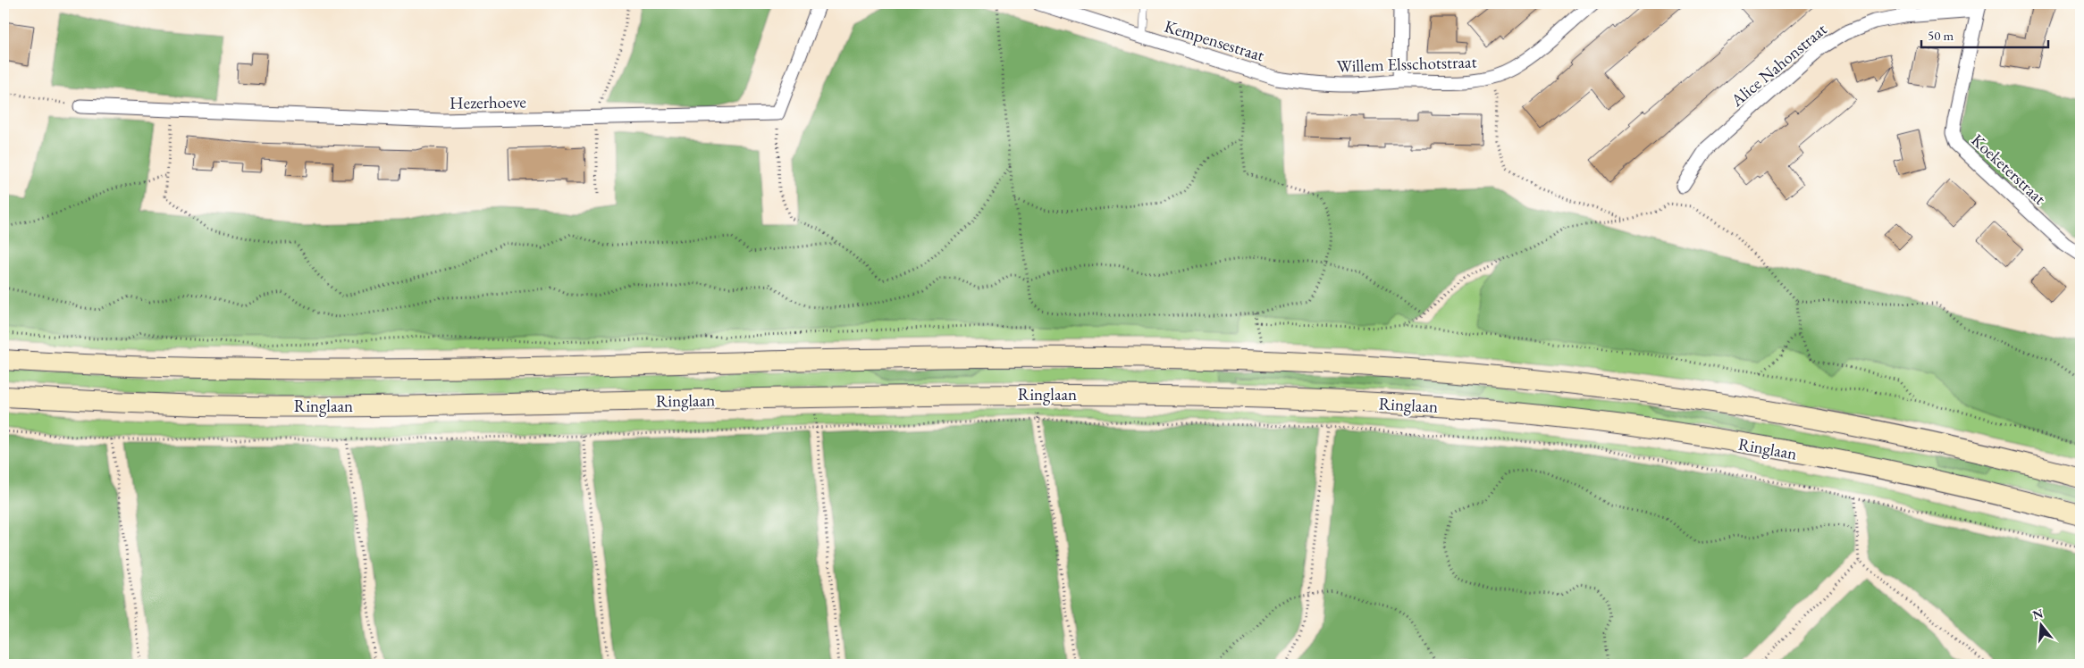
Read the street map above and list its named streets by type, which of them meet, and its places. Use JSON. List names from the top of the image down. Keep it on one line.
{"streets":{"main road":["Ringlaan"],"street":["Kempensestraat","Willem Elsschotstraat","Alice Nahonstraat","Hezerhoeve","Koeketerstraat"]},"crossings":[["Kempensestraat","Willem Elsschotstraat"],["Alice Nahonstraat","Koeketerstraat"]],"scale_bar":"50 m","north":"top"}
